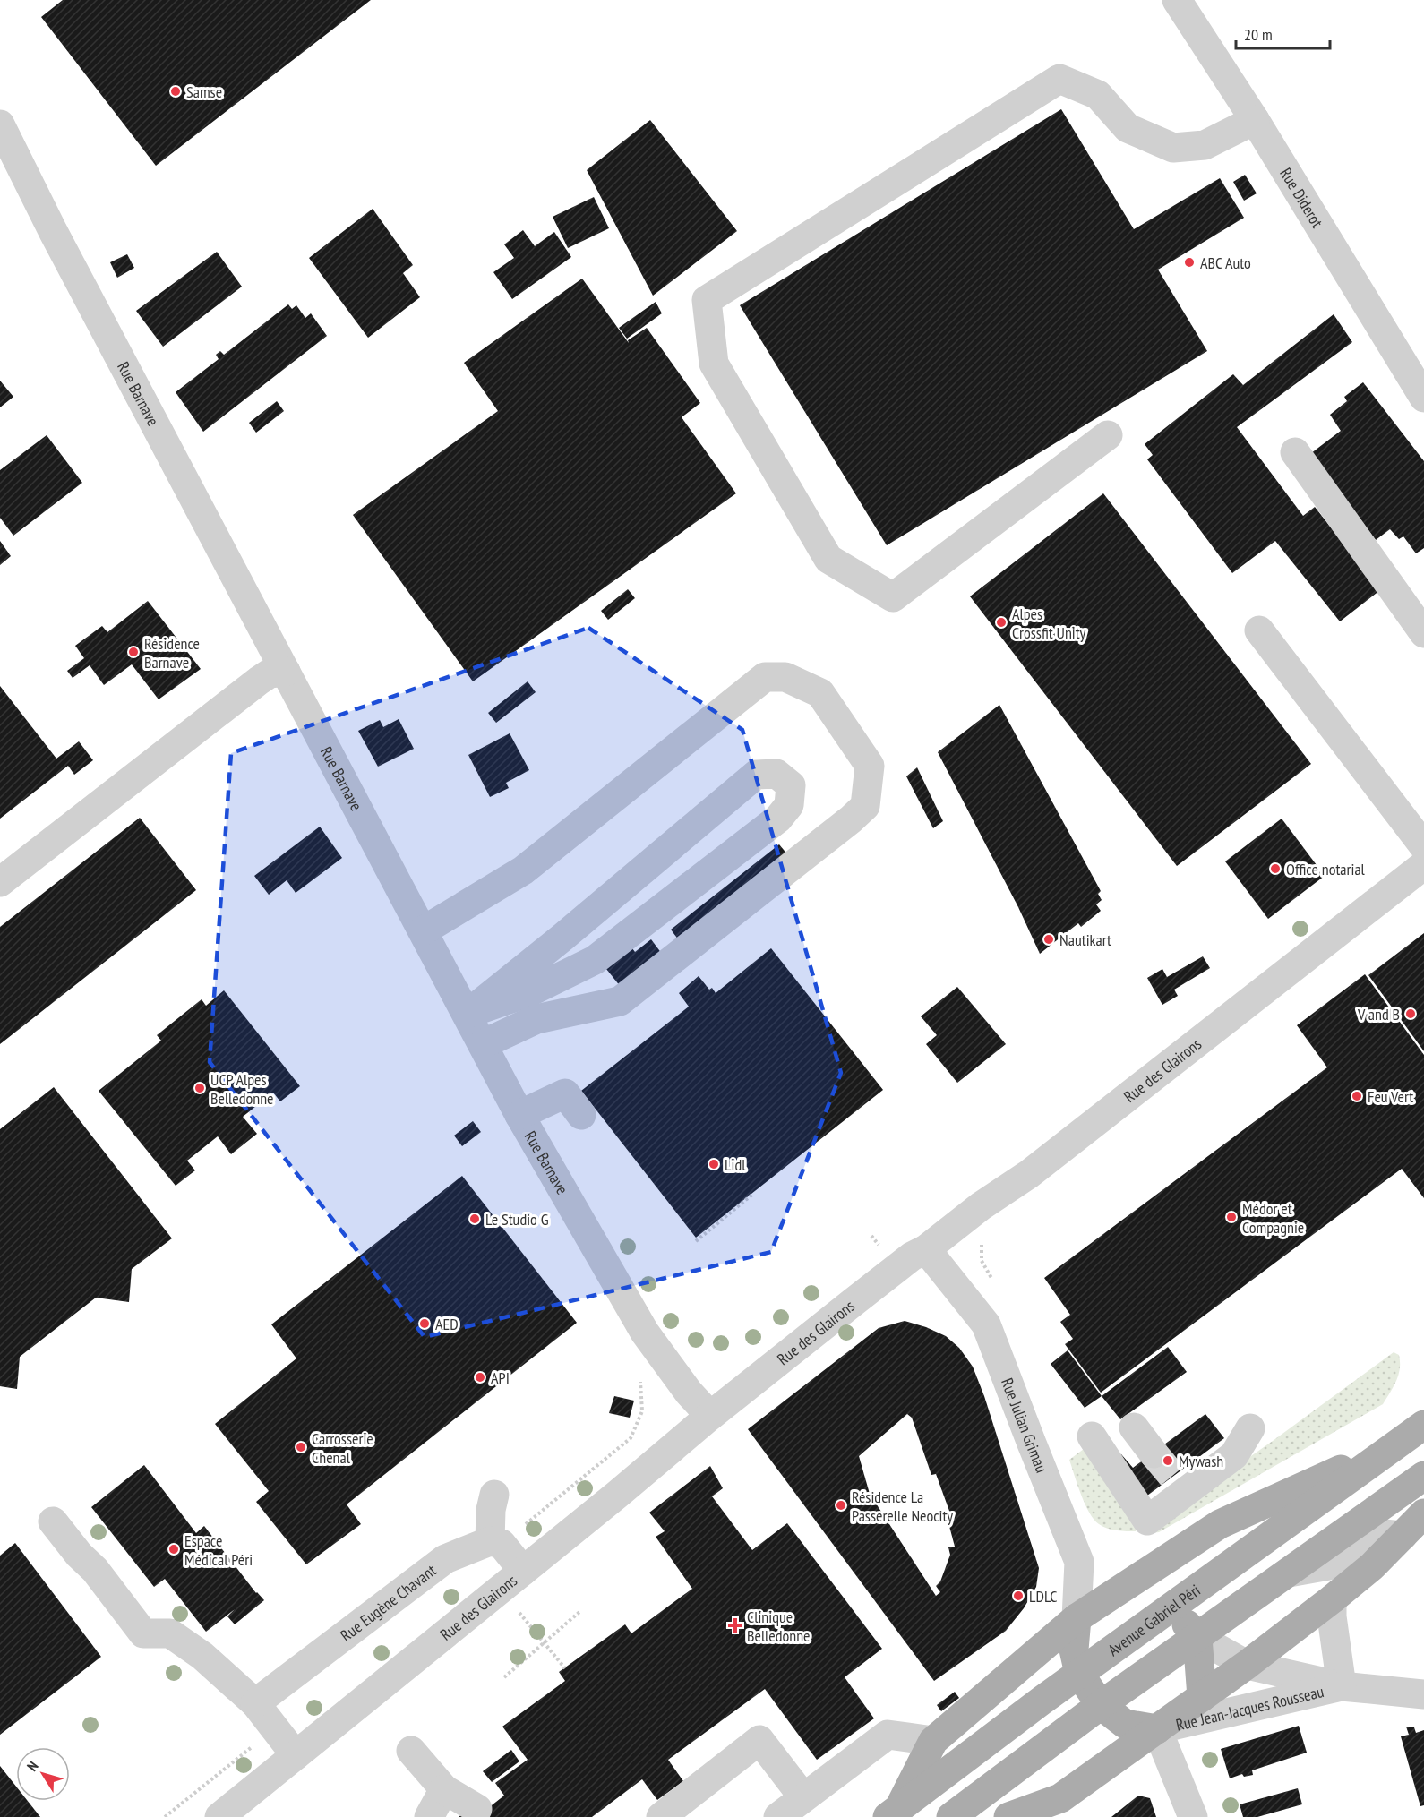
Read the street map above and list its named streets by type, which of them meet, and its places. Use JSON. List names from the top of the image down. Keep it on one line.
{"streets":{"main road":["Avenue Gabriel Péri"],"street":["Rue Diderot","Rue Barnave","Rue des Glairons","Rue Julian Grimau","Rue Eugène Chavant","Rue Jean-Jacques Rousseau"]},"crossings":[["Rue Barnave","Rue des Glairons"],["Rue des Glairons","Rue Julian Grimau"]],"places":{"other":["Samse","ABC Auto","Alpes Crossfit Unity","Résidence Barnave","Office notarial","Nautikart","V and B","UCP Alpes Belledonne","Feu Vert","Lidl","Médor et Compagnie","Le Studio G","AED","API","Carrosserie Chenal","Mywash","Résidence La Passerelle Neocity","Espace Médical Péri","LDLC"],"health":["Clinique Belledonne"]},"scale_bar":"20 m","north":"top left"}
